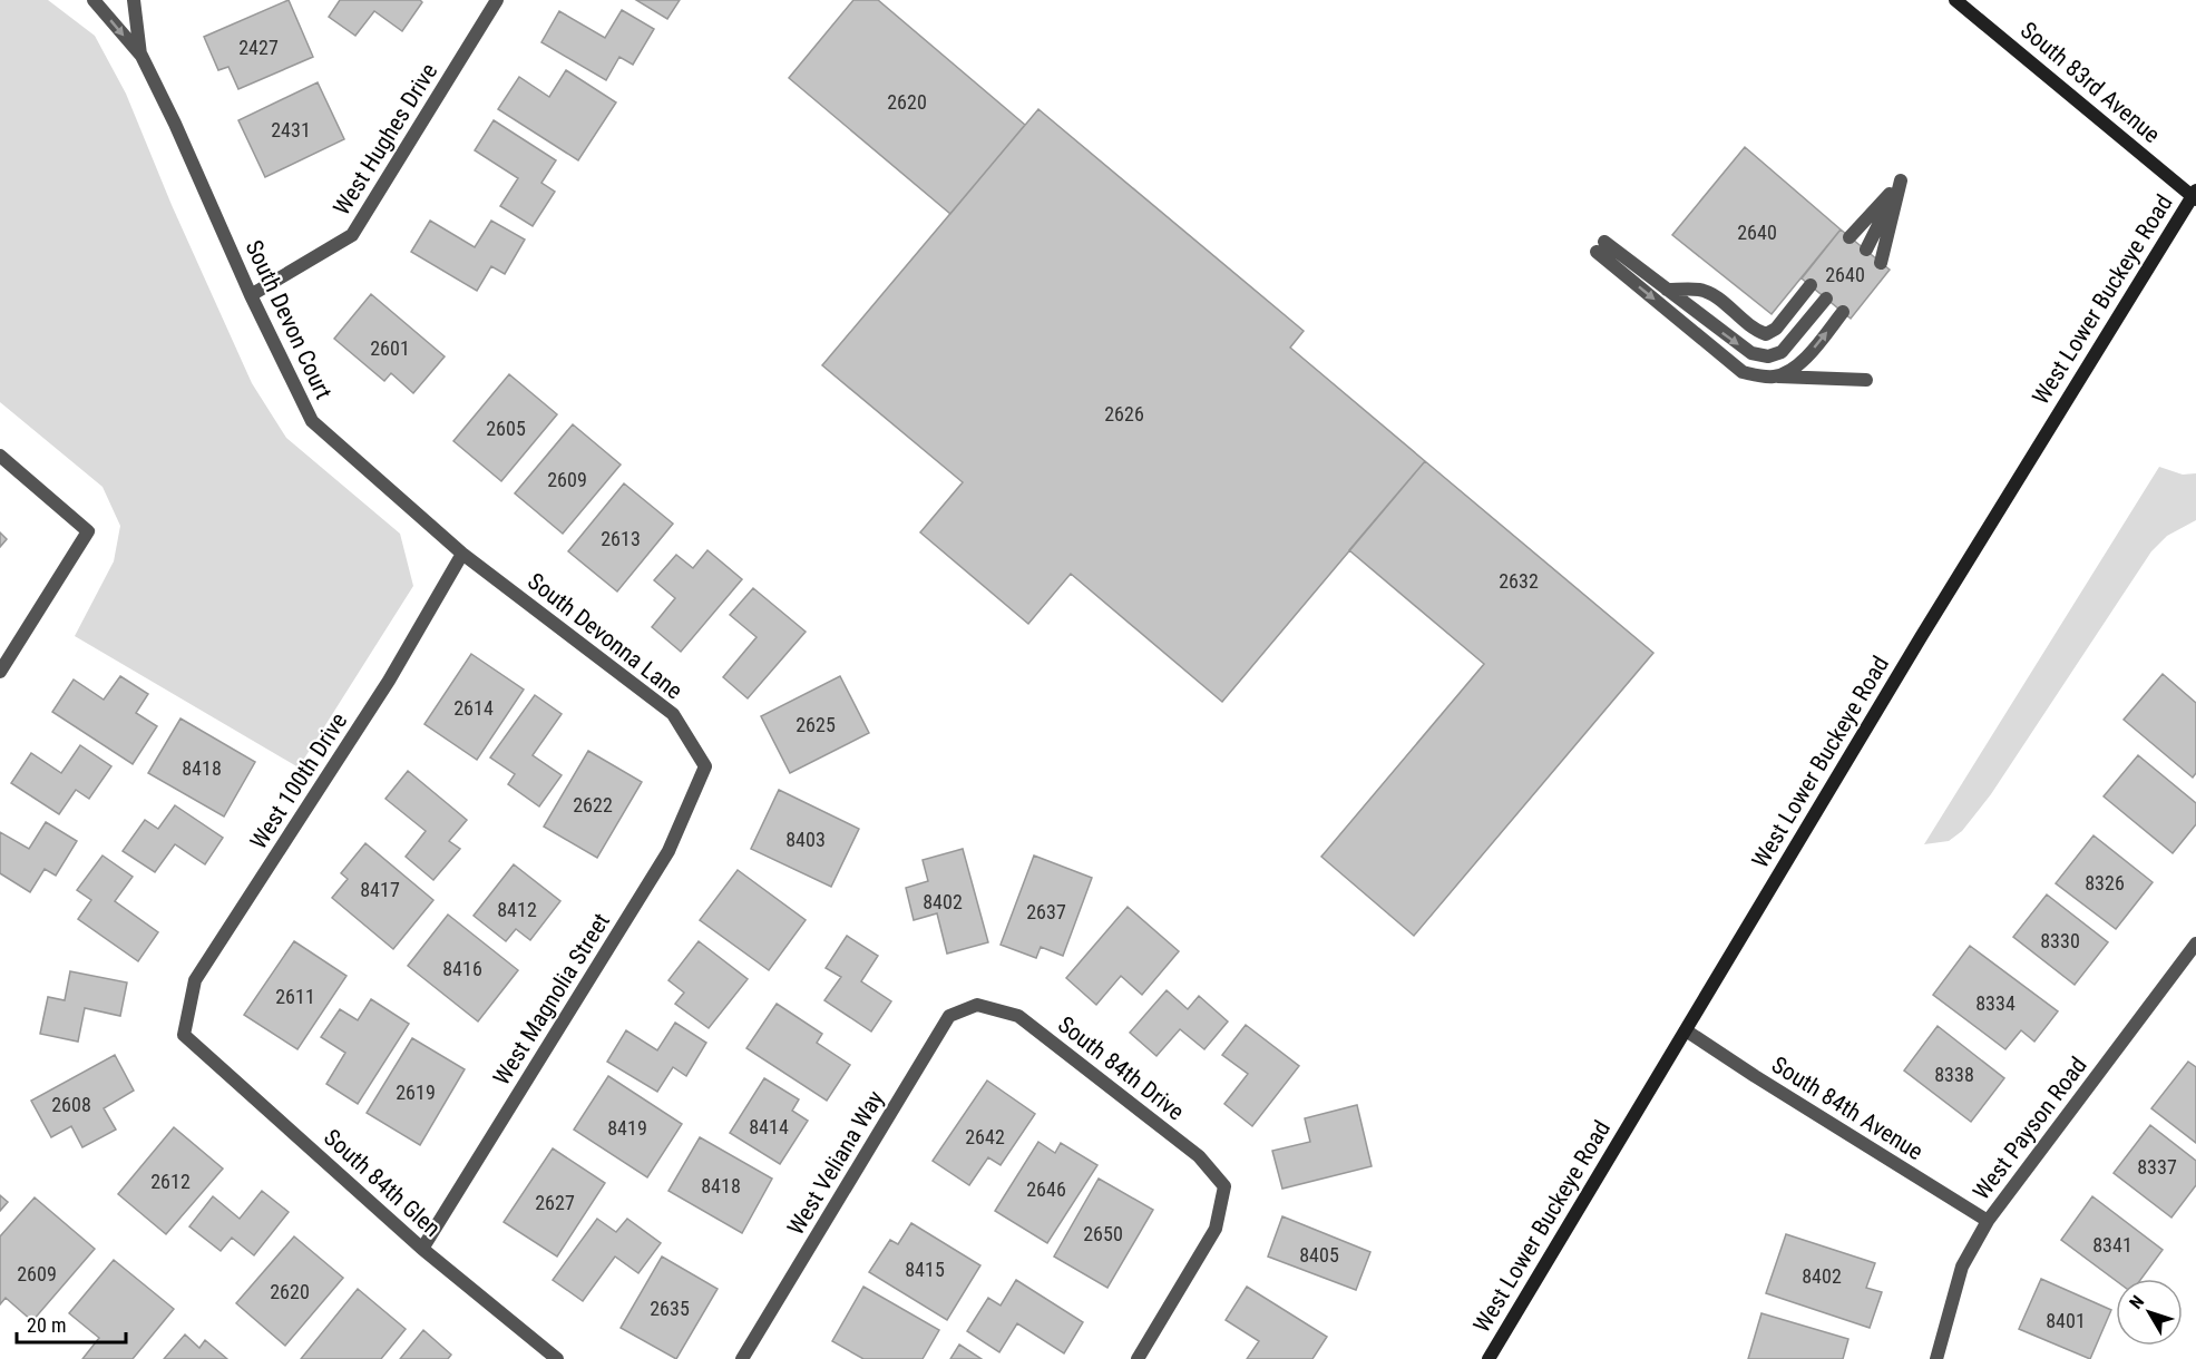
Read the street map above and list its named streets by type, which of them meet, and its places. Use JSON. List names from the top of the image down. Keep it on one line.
{"streets":{"main road":["South 83rd Avenue","West Lower Buckeye Road"],"street":["West Hughes Drive","South Devon Court","South Devonna Lane","West 100th Drive","West Magnolia Street","South 84th Drive","South 84th Avenue","West Payson Road","West Veliana Way","South 84th Glen"]},"crossings":[["South 83rd Avenue","West Lower Buckeye Road"],["West Hughes Drive","South Devon Court"],["West Lower Buckeye Road","South 84th Avenue"],["South Devon Court","South Devonna Lane"],["South Devon Court","West 100th Drive"],["South Devonna Lane","West 100th Drive"],["South Devonna Lane","West Magnolia Street"],["West 100th Drive","South 84th Glen"],["West Magnolia Street","South 84th Glen"],["South 84th Drive","West Veliana Way"],["South 84th Avenue","West Payson Road"]],"house_numbers":["2427","2620","2431","2640","2640","2601","2626","2605","2609","2613","2632","2614","2625","8418","2622","8403","8326","8417","8402","8412","2637","8330","8416","2611","8334","8338","2619","2608","8414","8419","2642","8337","2612","8418","2646","2627","2650","8341","8405","8415","2609","8402","2620","2635","8401"],"scale_bar":"20 m","north":"top left"}
